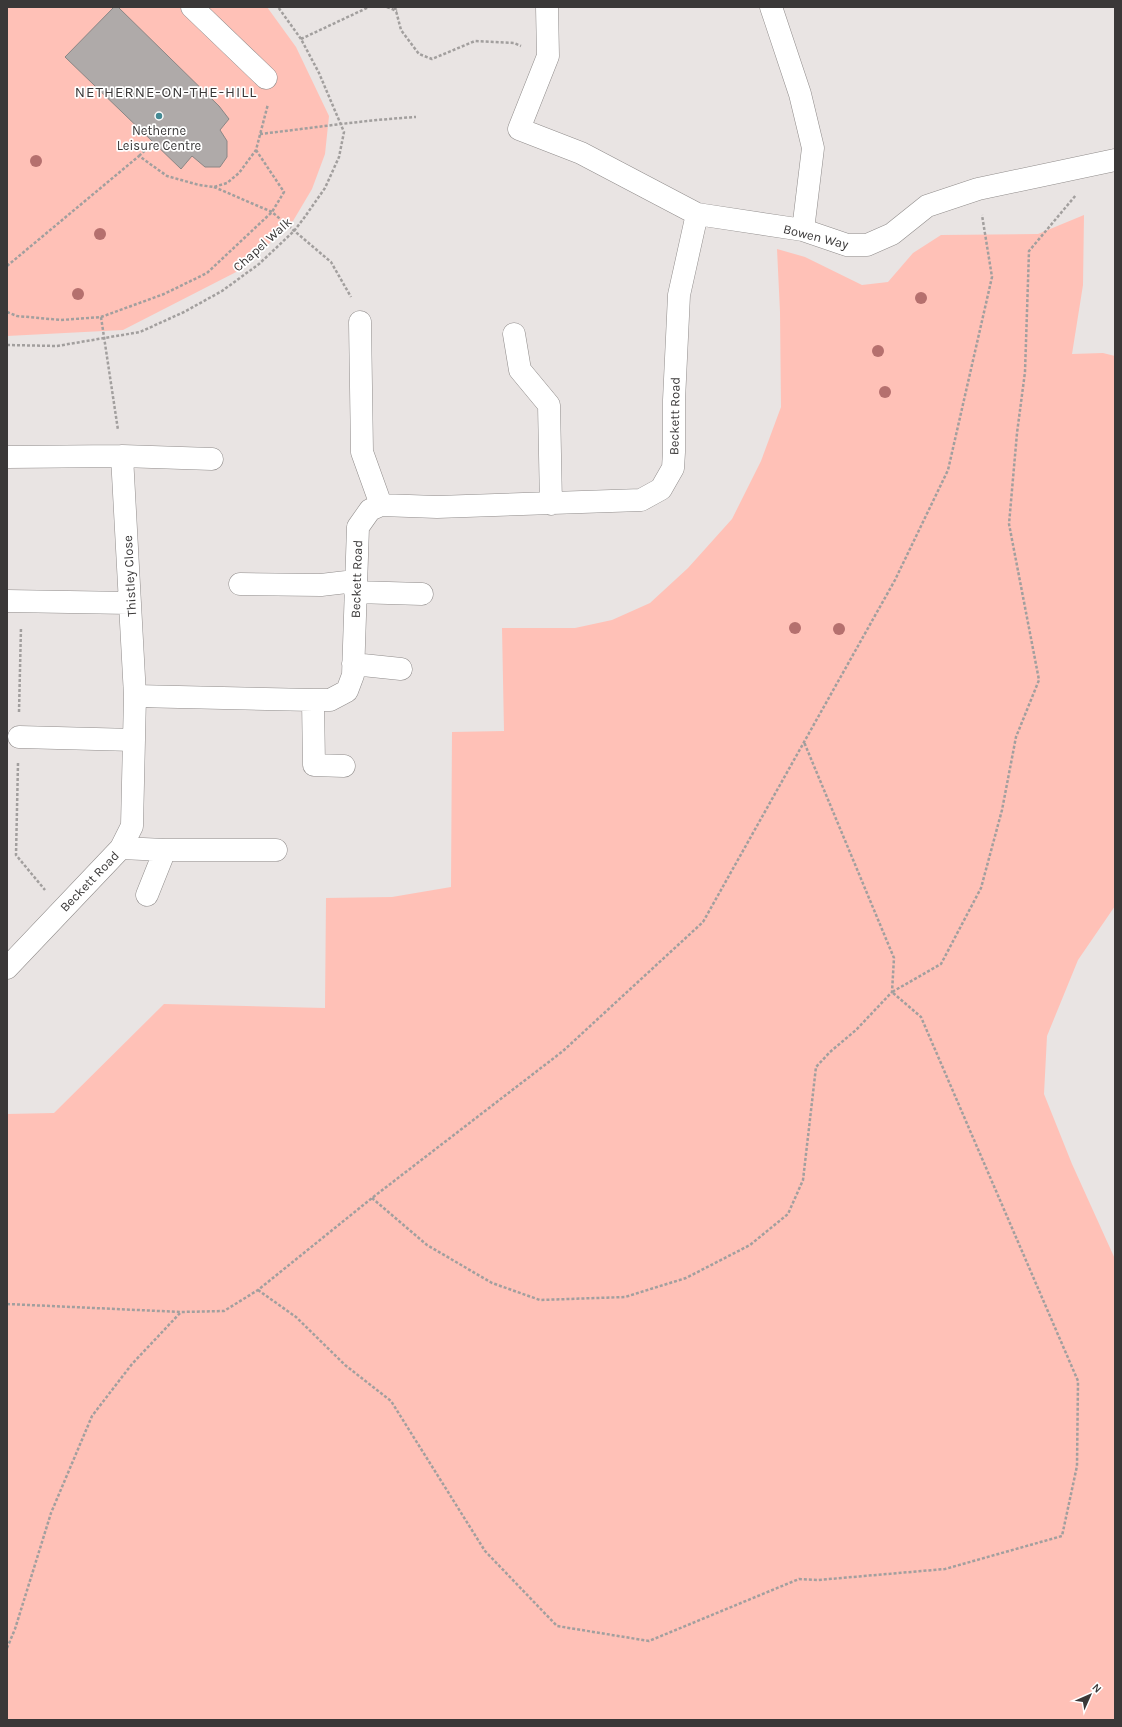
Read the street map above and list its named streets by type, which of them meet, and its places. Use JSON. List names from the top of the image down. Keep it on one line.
{"streets":{"street":["Bowen Way","Beckett Road","Thistley Close"],"path":["Chapel Walk"]},"crossings":[["Bowen Way","Beckett Road"],["Beckett Road","Thistley Close"]],"districts":["NETHERNE-ON-THE-HILL"],"places":["Netherne Leisure Centre"],"north":"top right"}
